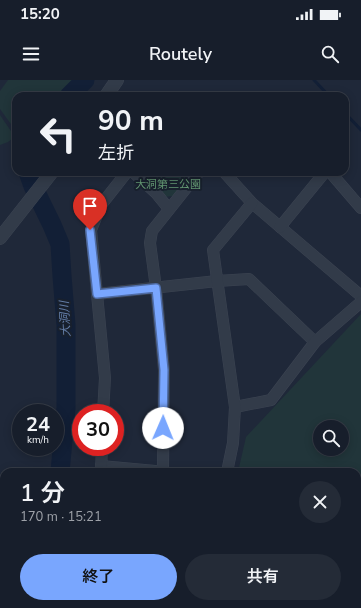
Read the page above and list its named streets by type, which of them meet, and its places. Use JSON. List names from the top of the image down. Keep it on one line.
{"water":["大洞川"],"parks":["大洞第三公園"],"page":{"status":"15:20","header":"Routely","turn":["90 m","左折"],"speed":"24 km/h","limit":"30","heading":["1 分","170 m · 15:21"],"buttons":["終了","共有"]}}
